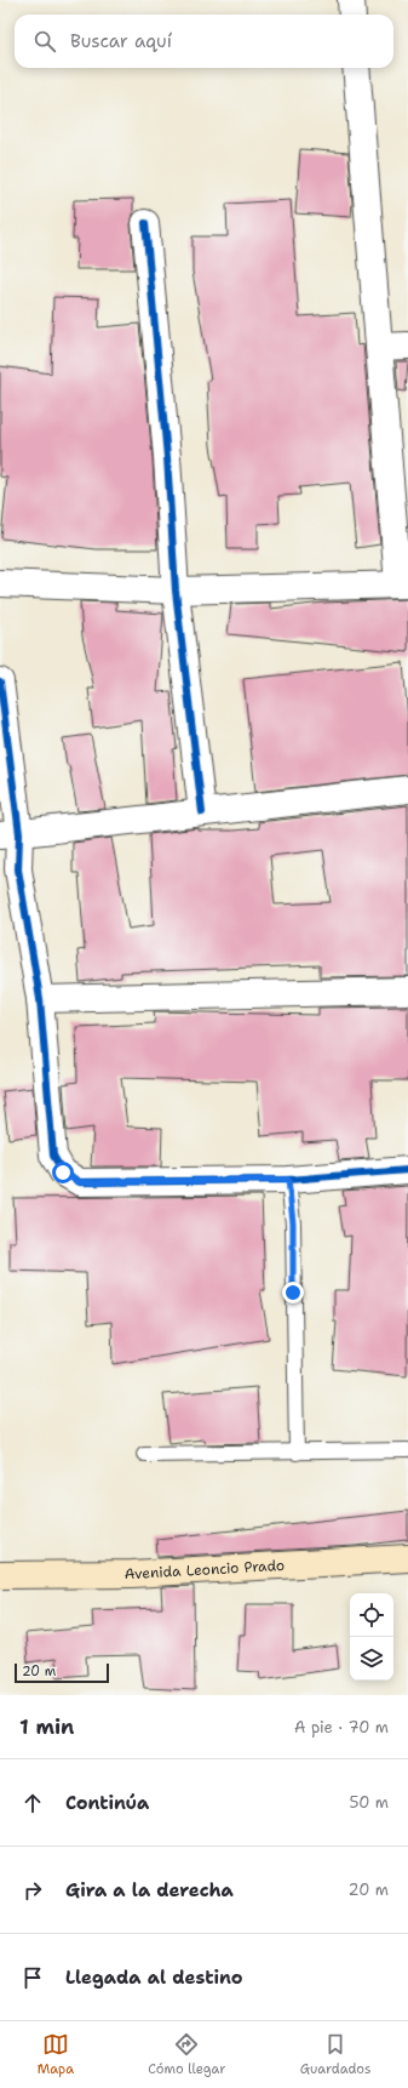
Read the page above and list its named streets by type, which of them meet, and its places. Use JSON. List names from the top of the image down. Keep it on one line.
{"streets":{"main road":["Avenida Leoncio Prado"]},"scale_bar":"20 m","page":{"search":"Buscar aquí","scale":"20 m","heading":["1 min","A pie · 70 m"],"list":[["Continúa","50 m"],["Gira a la derecha","20 m"],"Llegada al destino"],"nav":["Mapa","Cómo llegar","Guardados"]}}
